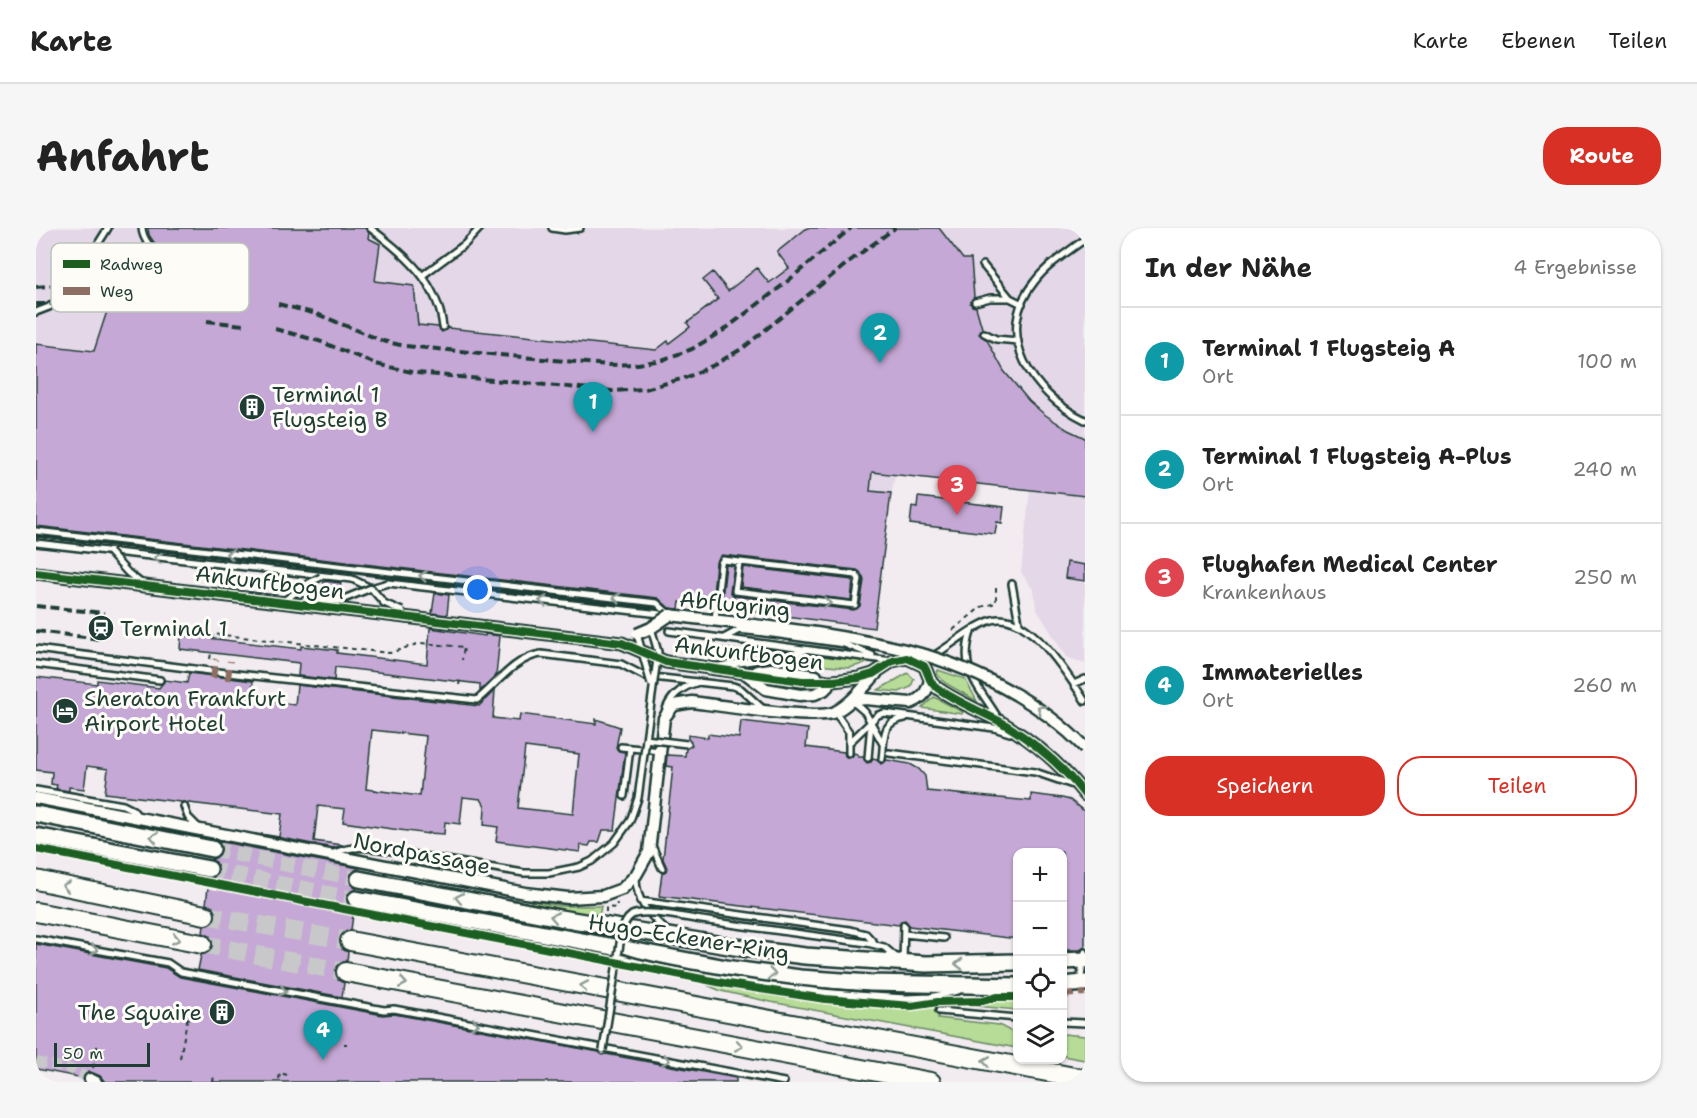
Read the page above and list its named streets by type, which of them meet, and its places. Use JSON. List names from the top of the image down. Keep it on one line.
{"streets":{"street":["Ankunftbogen","Abflugring","Nordpassage","Hugo-Eckener-Ring"]},"crossings":[["Ankunftbogen","Abflugring"]],"places":{"building":["Terminal 1 Flugsteig B","The Squaire"],"station":["Terminal 1"],"hotel":["Sheraton Frankfurt Airport Hotel"]},"legend":["Radweg","Weg"],"scale_bar":"50 m","page":{"header":"Karte","nav":["Karte","Ebenen","Teilen"],"buttons":["Route",["Speichern","Teilen"]],"title":"Anfahrt","heading":["In der Nähe","4 Ergebnisse"],"list":[{"mark":"1","name":"Terminal 1 Flugsteig A","note":"Ort","value":"100 m"},{"mark":"2","name":"Terminal 1 Flugsteig A-Plus","note":"Ort","value":"240 m"},{"mark":"3","name":"Flughafen Medical Center","note":"Krankenhaus","value":"250 m"},{"mark":"4","name":"Immaterielles","note":"Ort","value":"260 m"}],"pins":["2","1","3","4"],"map_buttons":["+","−"],"scale":"50 m"}}
